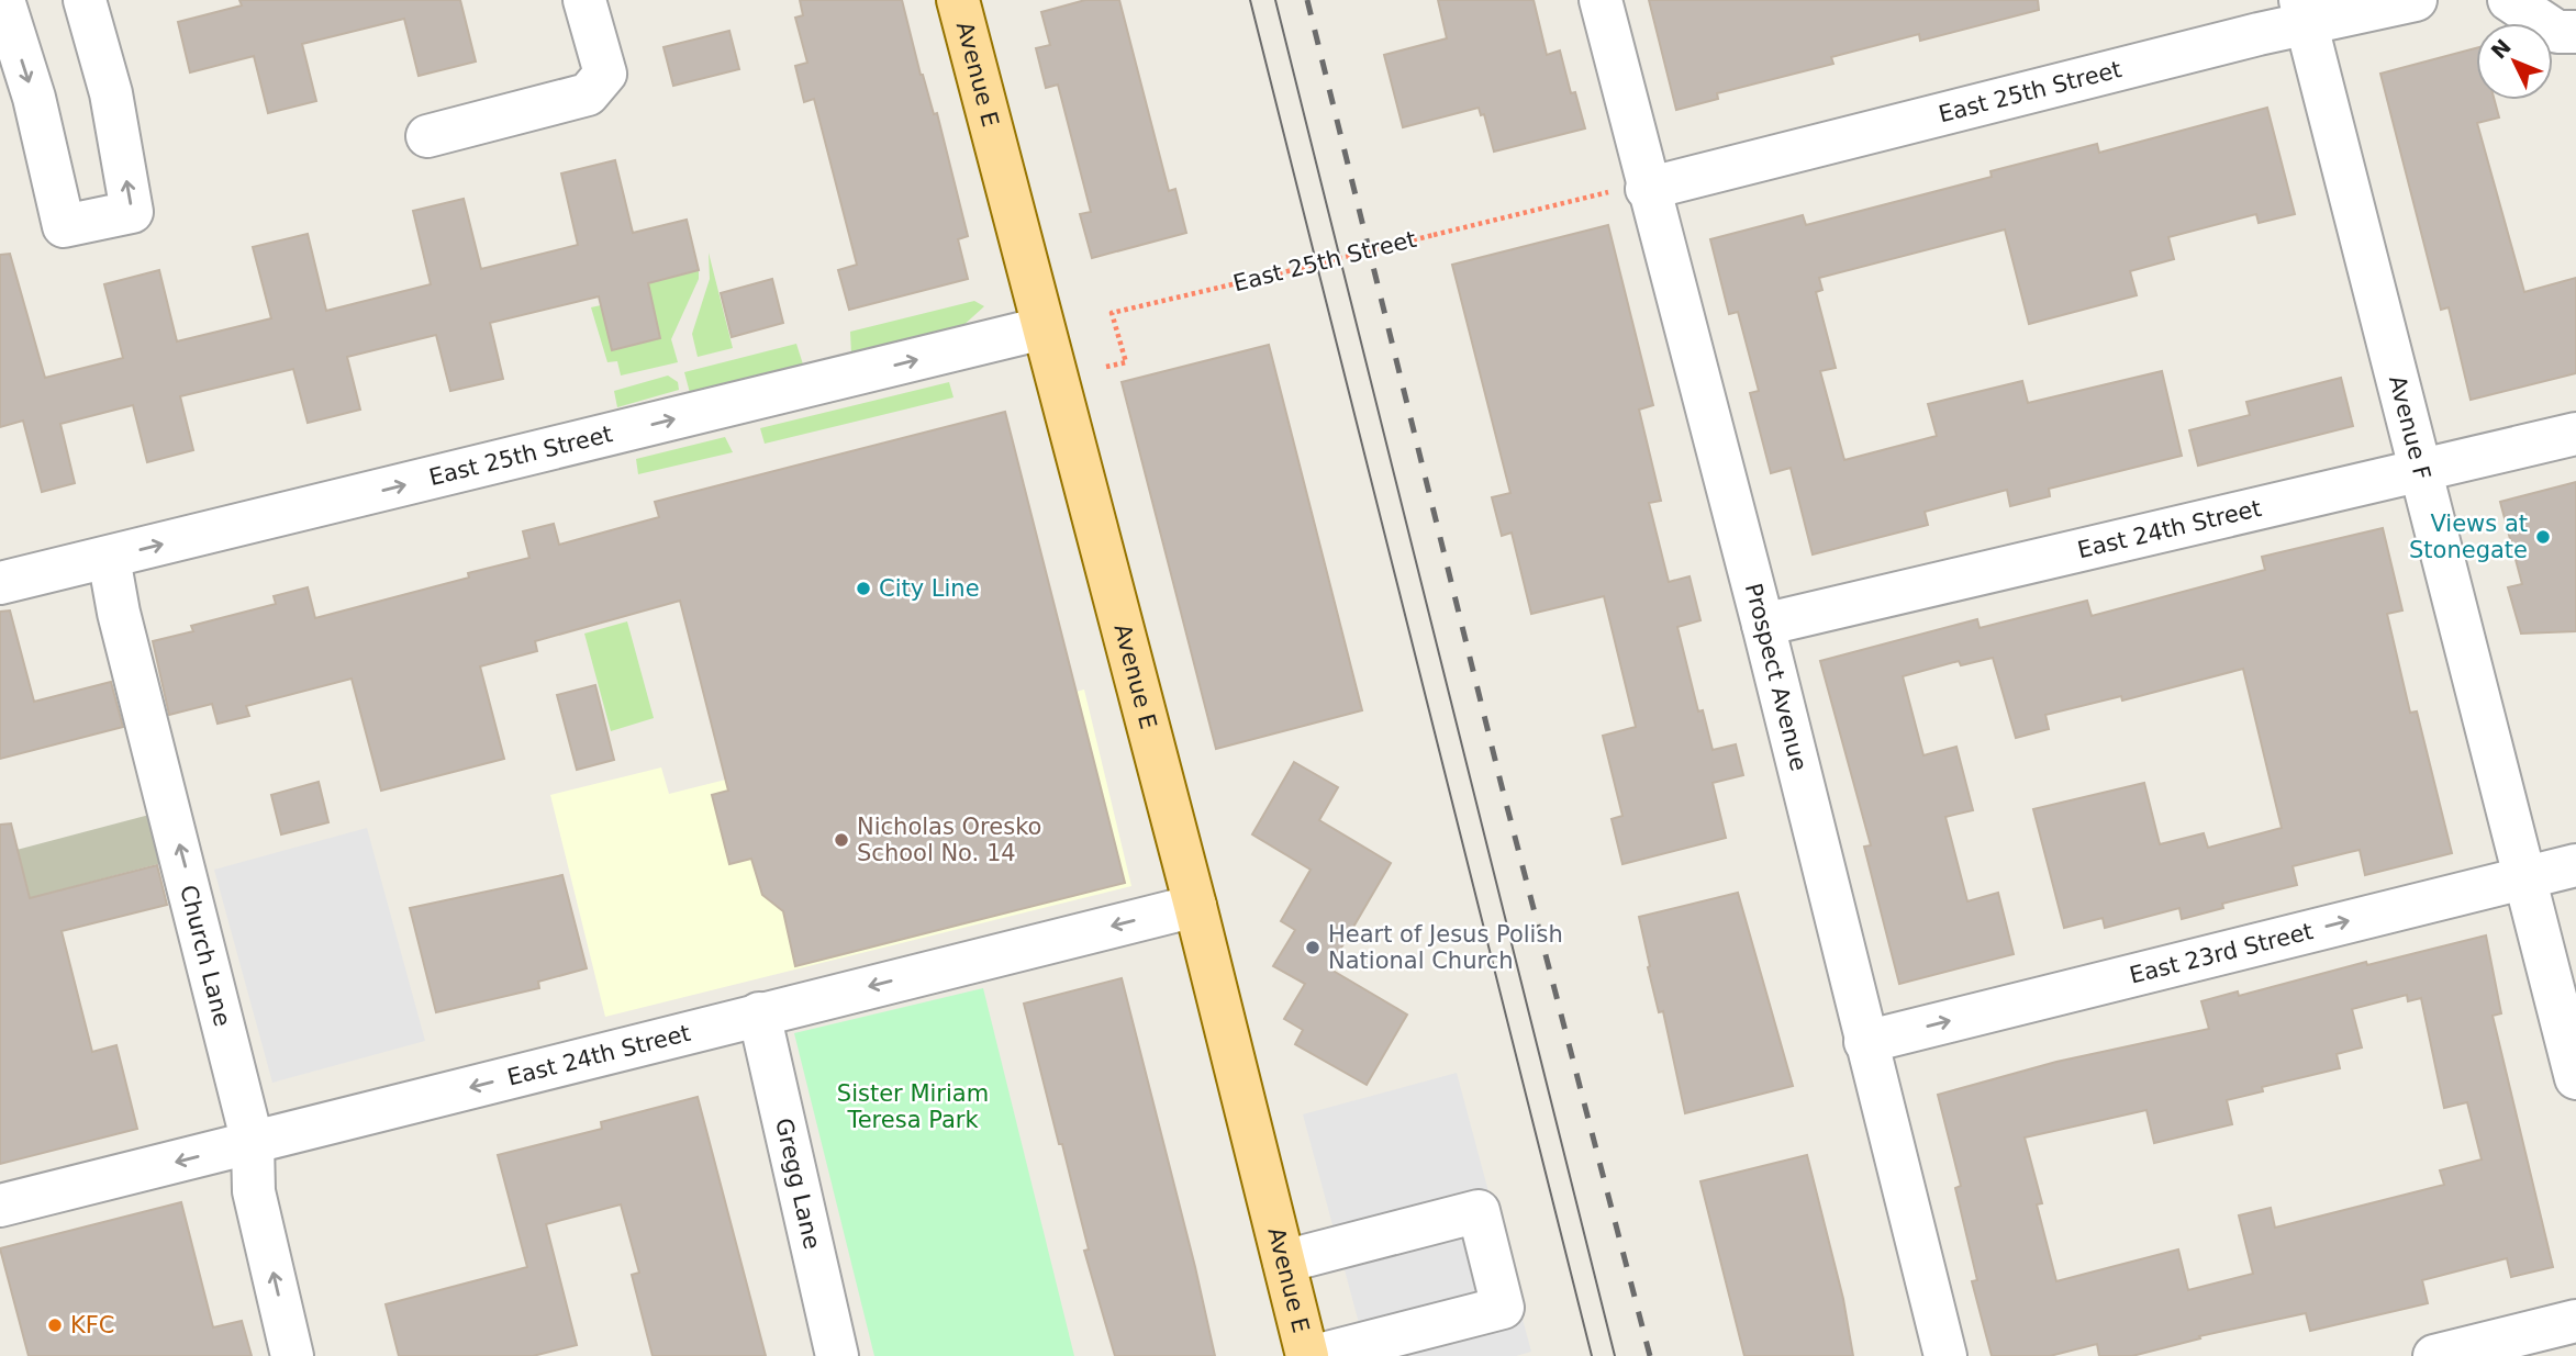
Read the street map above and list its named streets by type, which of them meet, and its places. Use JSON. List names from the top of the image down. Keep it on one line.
{"streets":{"main road":["Avenue E"],"street":["East 25th Street","Avenue F","East 24th Street","Prospect Avenue","East 23rd Street","Church Lane","Gregg Lane"]},"crossings":[["Avenue E","East 25th Street"],["Avenue E","East 24th Street"],["East 25th Street","Avenue F"],["East 25th Street","Prospect Avenue"],["East 25th Street","Church Lane"],["Avenue F","East 24th Street"],["Avenue F","East 23rd Street"],["East 24th Street","Prospect Avenue"],["East 24th Street","Church Lane"],["East 24th Street","Gregg Lane"],["Prospect Avenue","East 23rd Street"]],"one_way":["East 25th Street","East 24th Street","East 23rd Street","Church Lane"],"parks":["Sister Miriam Teresa Park"],"places":["Views at Stonegate","City Line","Nicholas Oresko School No. 14","Heart of Jesus Polish National Church","KFC"],"north":"top left"}
